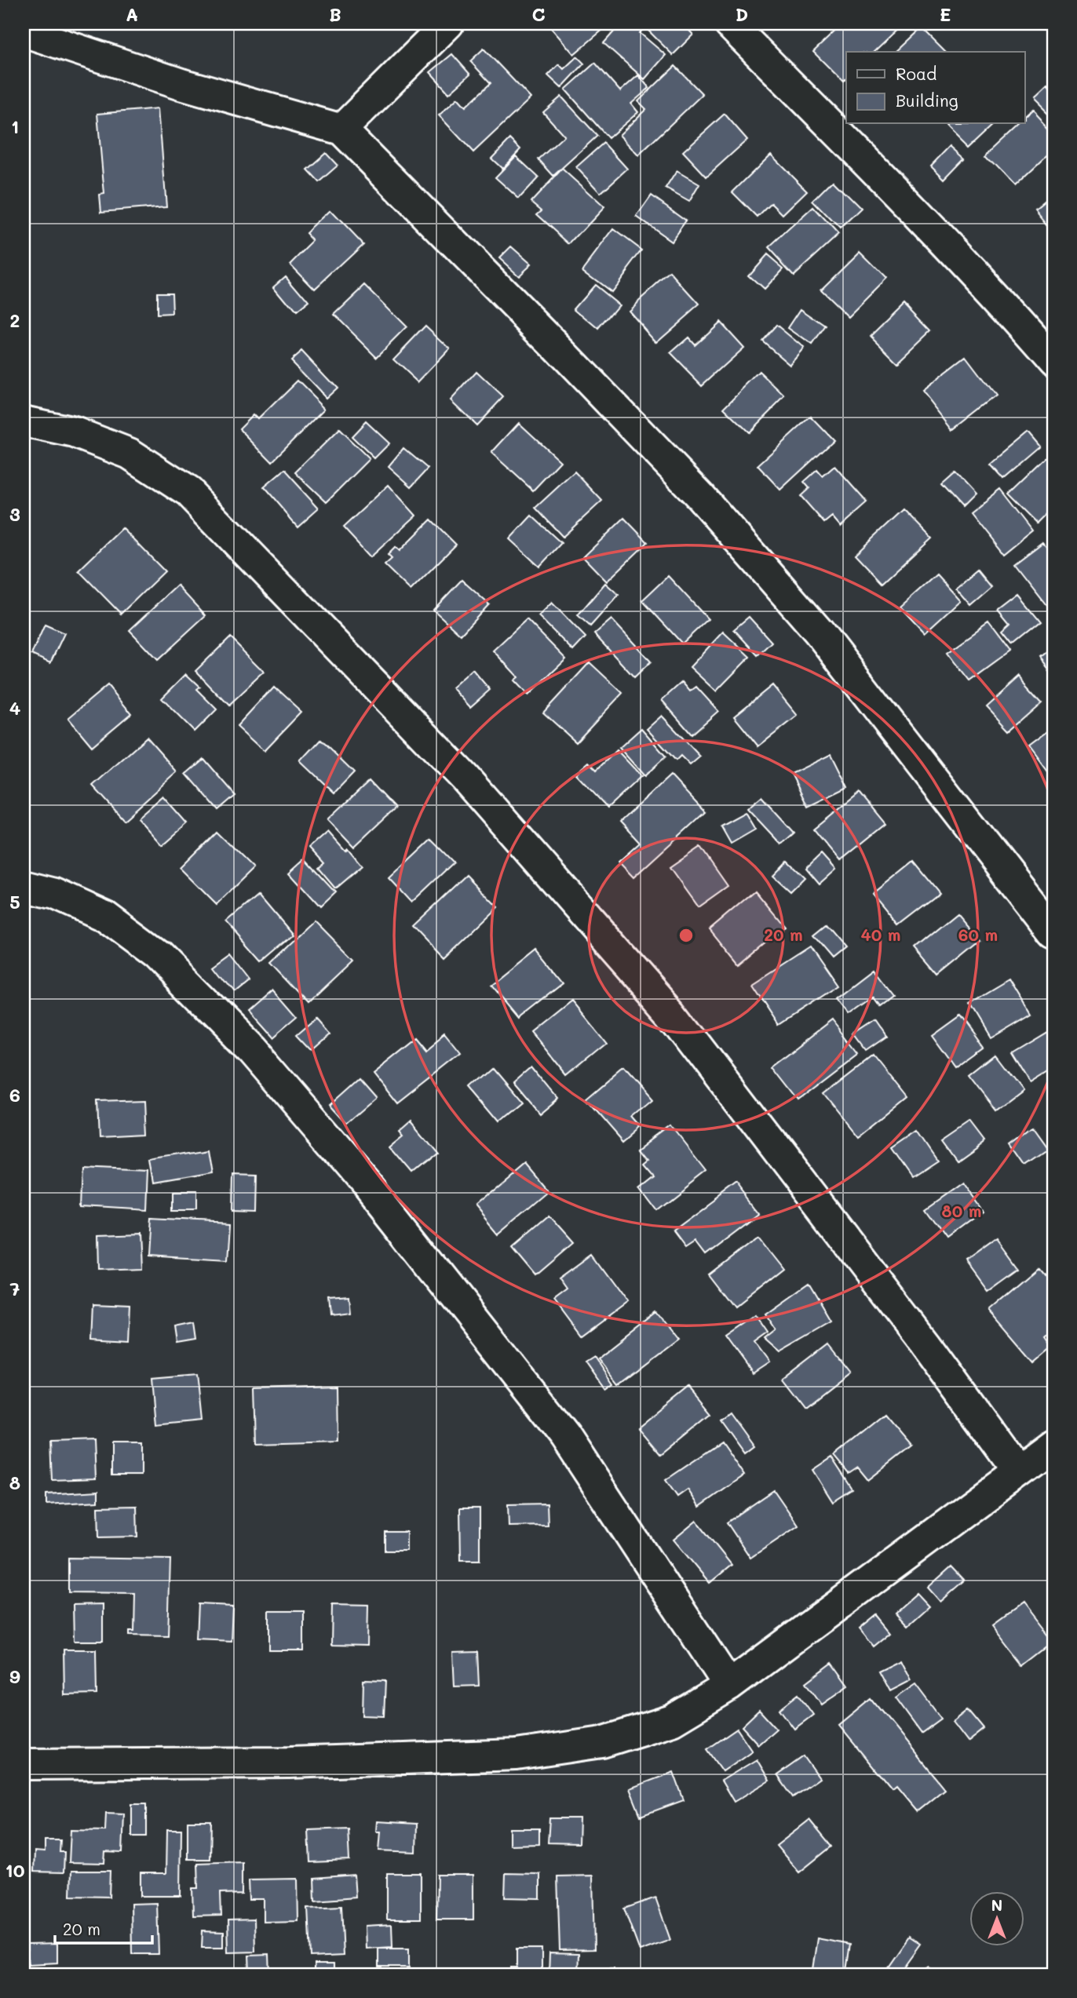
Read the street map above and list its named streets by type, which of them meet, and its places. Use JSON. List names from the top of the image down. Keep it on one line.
{"legend":["Road","Building"],"scale_bar":"20 m","north":"top","grid":{"columns":["A","B","C","D","E"],"rows":["1","2","3","4","5","6","7","8","9","10"]},"rings":["20 m","40 m","60 m","80 m"]}
